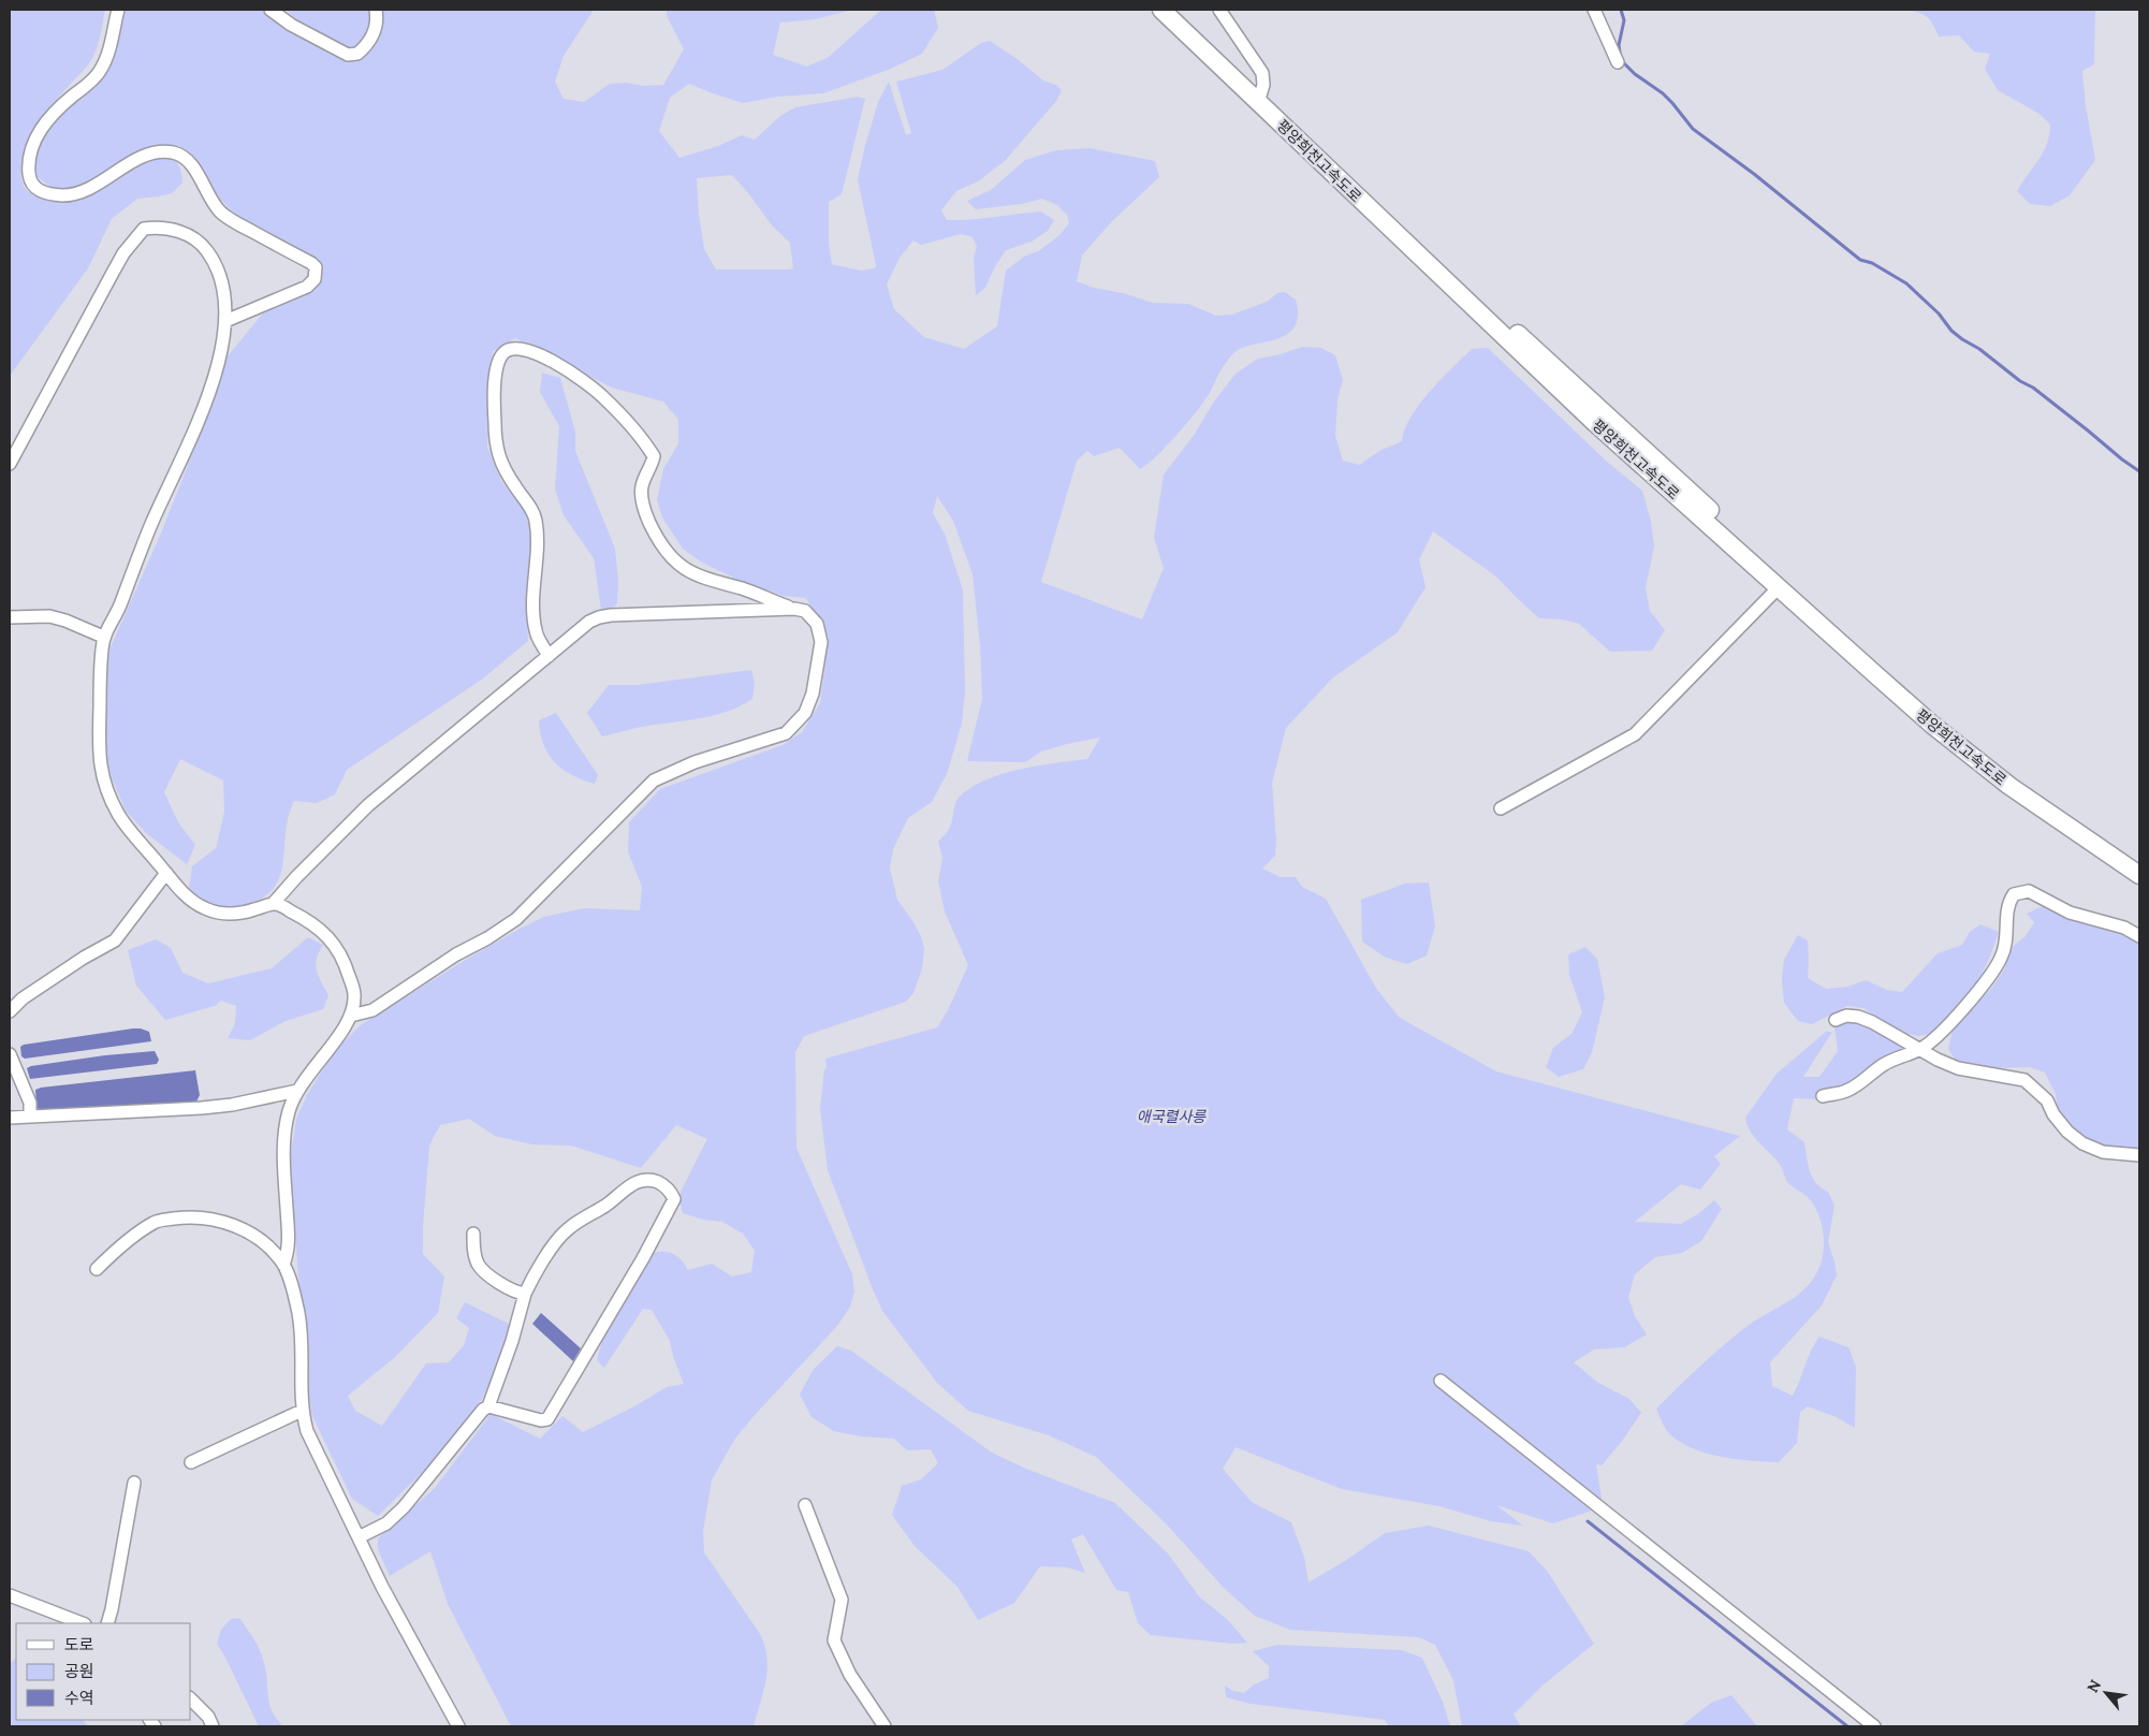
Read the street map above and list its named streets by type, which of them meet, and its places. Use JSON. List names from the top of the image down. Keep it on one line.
{"streets":{"highway":["평양희천고속도로"]},"parks":["애국렬사릉"],"legend":["도로","공원","수역"],"north":"top left"}
